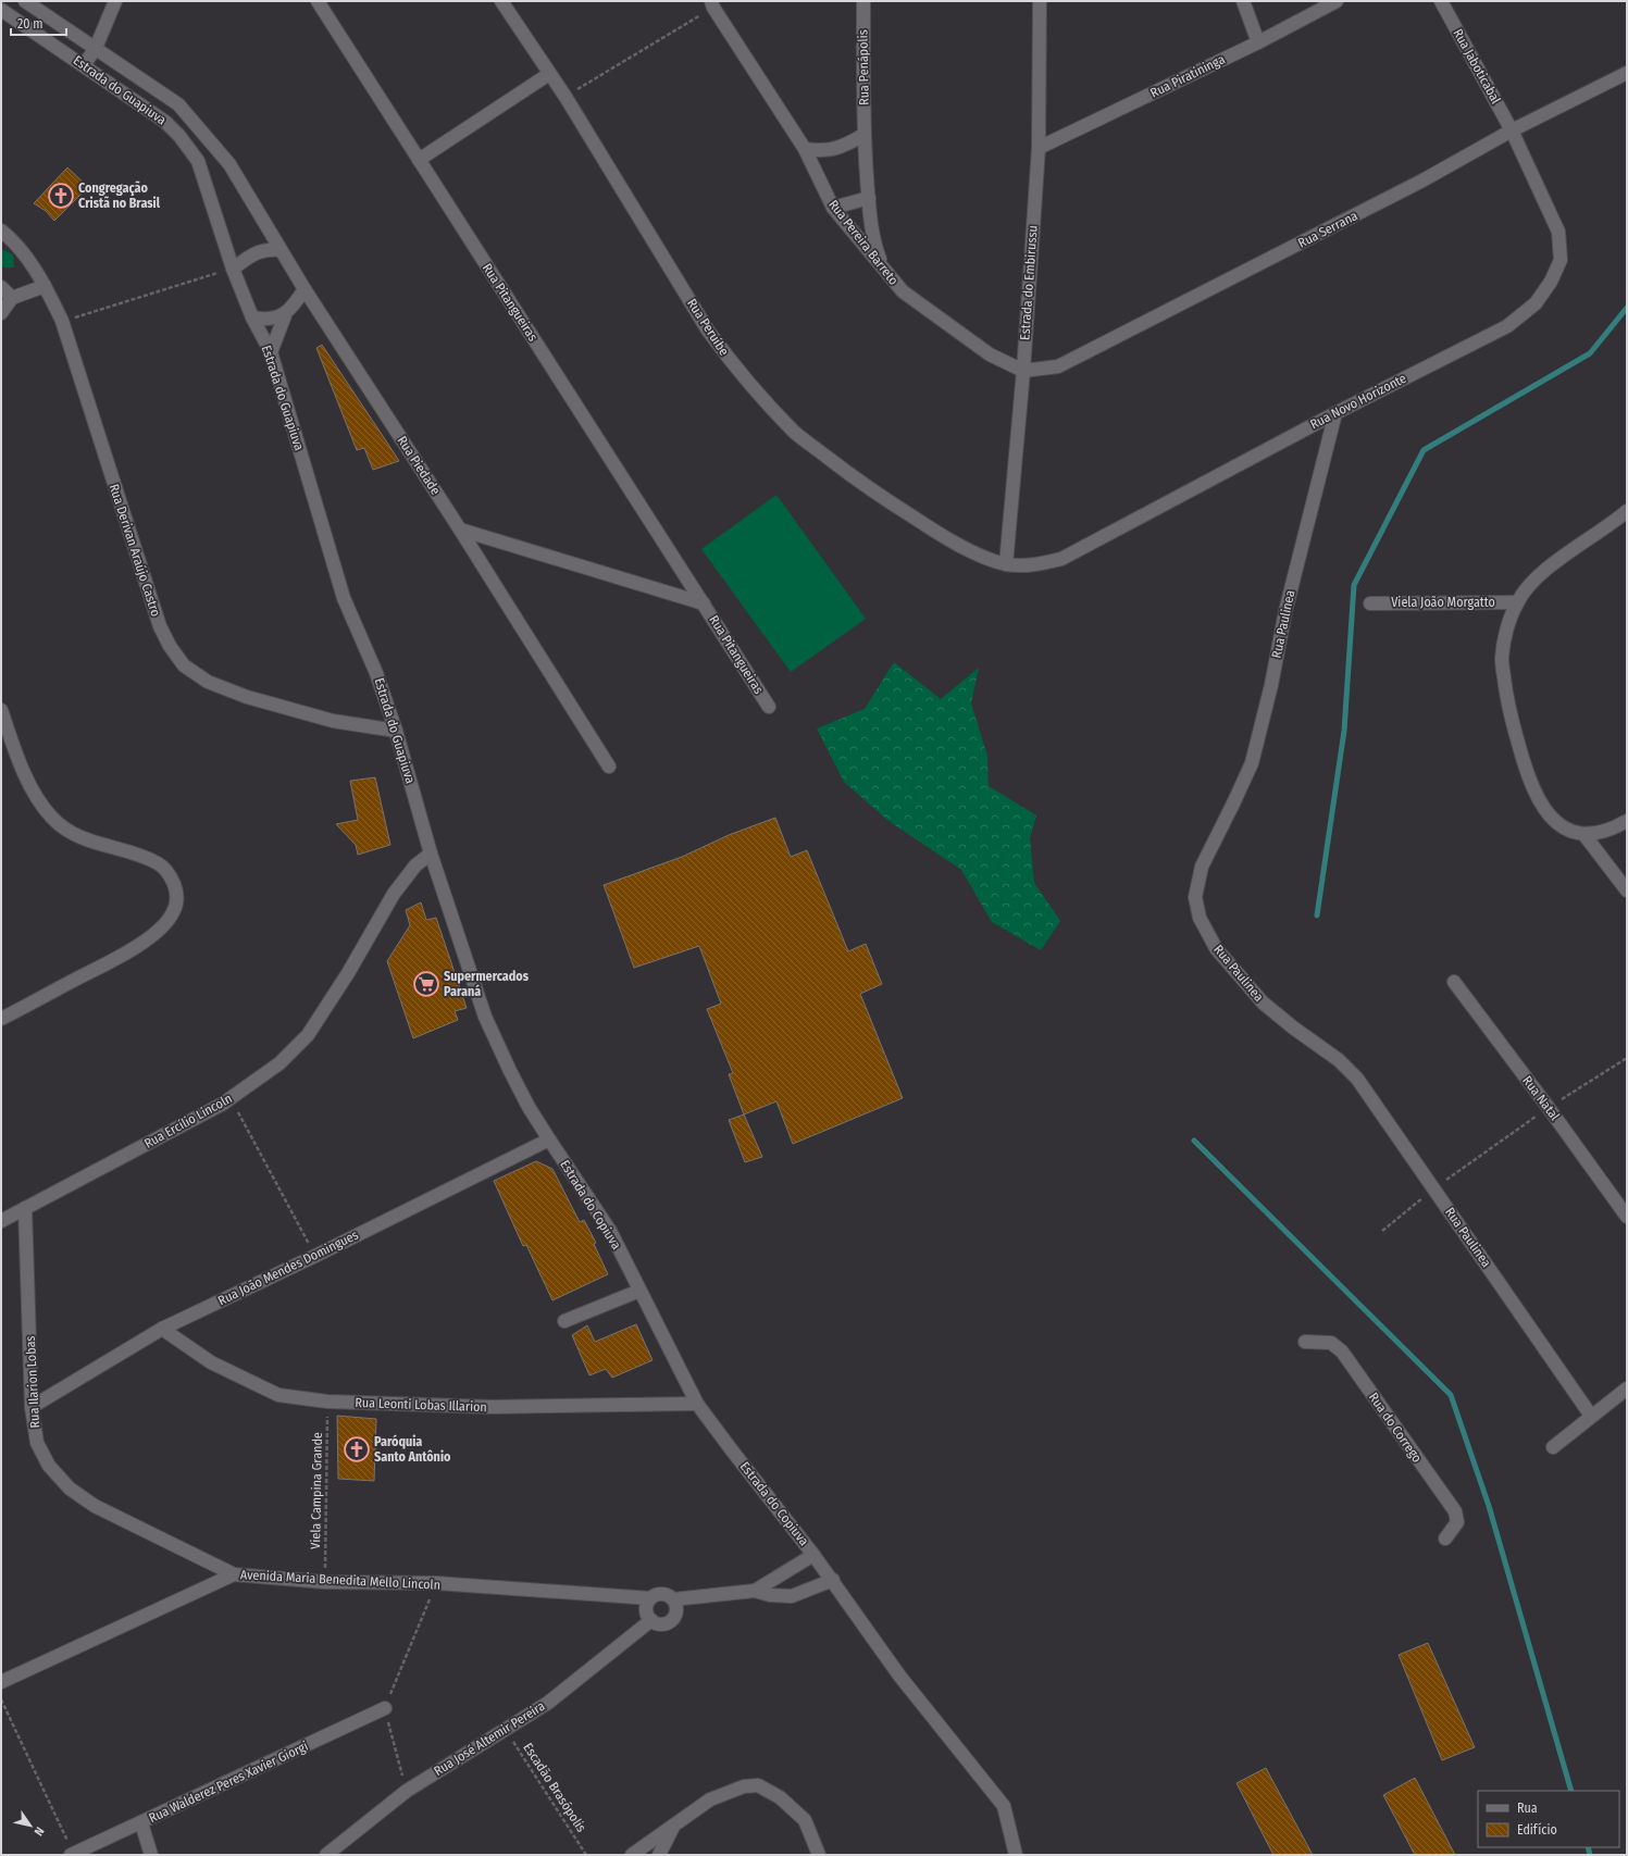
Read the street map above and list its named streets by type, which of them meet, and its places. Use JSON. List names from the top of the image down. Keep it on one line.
{"streets":{"street":["Rua Jaboticabal","Rua Penápolis","Rua Piratininga","Estrada do Guapiuva","Rua Serrana","Rua Pereira Barreto","Estrada do Embirussu","Rua Pitangueiras","Rua Peruíbe","Rua Novo Horizonte","Rua Piedade","Rua Derivan Araújo Castro","Viela João Morgatto","Rua Paulinea","Rua Natal","Rua Ercílio Lincoln","Estrada do Copiuva","Rua João Mendes Domingues","Rua Ilarion Lobas","Rua Leonti Lobas Illarion","Rua do Corrego","Avenida Maria Benedita Mello Lincoln","Rua José Altemir Pereira","Rua Walderez Peres Xavier Giorgi"],"path":["Viela Campina Grande","Escadão Brasópolis"]},"crossings":[["Rua Jaboticabal","Rua Serrana"],["Rua Jaboticabal","Rua Novo Horizonte"],["Rua Penápolis","Rua Pereira Barreto"],["Rua Piratininga","Estrada do Embirussu"],["Estrada do Guapiuva","Rua Piedade"],["Estrada do Guapiuva","Rua Derivan Araújo Castro"],["Estrada do Guapiuva","Rua Ercílio Lincoln"],["Estrada do Guapiuva","Estrada do Copiuva"],["Estrada do Guapiuva","Rua João Mendes Domingues"],["Rua Serrana","Rua Pereira Barreto"],["Rua Serrana","Estrada do Embirussu"],["Rua Serrana","Rua Novo Horizonte"],["Rua Pereira Barreto","Estrada do Embirussu"],["Estrada do Embirussu","Rua Peruíbe"],["Estrada do Embirussu","Rua Novo Horizonte"],["Rua Pitangueiras","Rua Piedade"],["Rua Peruíbe","Rua Novo Horizonte"],["Rua Novo Horizonte","Rua Paulinea"],["Rua Ercílio Lincoln","Rua Ilarion Lobas"],["Estrada do Copiuva","Rua João Mendes Domingues"],["Estrada do Copiuva","Rua Leonti Lobas Illarion"],["Rua João Mendes Domingues","Rua Ilarion Lobas"],["Rua João Mendes Domingues","Rua Leonti Lobas Illarion"],["Rua Ilarion Lobas","Avenida Maria Benedita Mello Lincoln"],["Rua Leonti Lobas Illarion","Viela Campina Grande"],["Viela Campina Grande","Avenida Maria Benedita Mello Lincoln"],["Avenida Maria Benedita Mello Lincoln","Rua José Altemir Pereira"],["Rua José Altemir Pereira","Escadão Brasópolis"]],"places":{"church":["Congregação Cristã no Brasil","Paróquia Santo Antônio"],"supermarket":["Supermercados Paraná"]},"legend":["Rua","Edifício"],"scale_bar":"20 m","north":"bottom right"}
